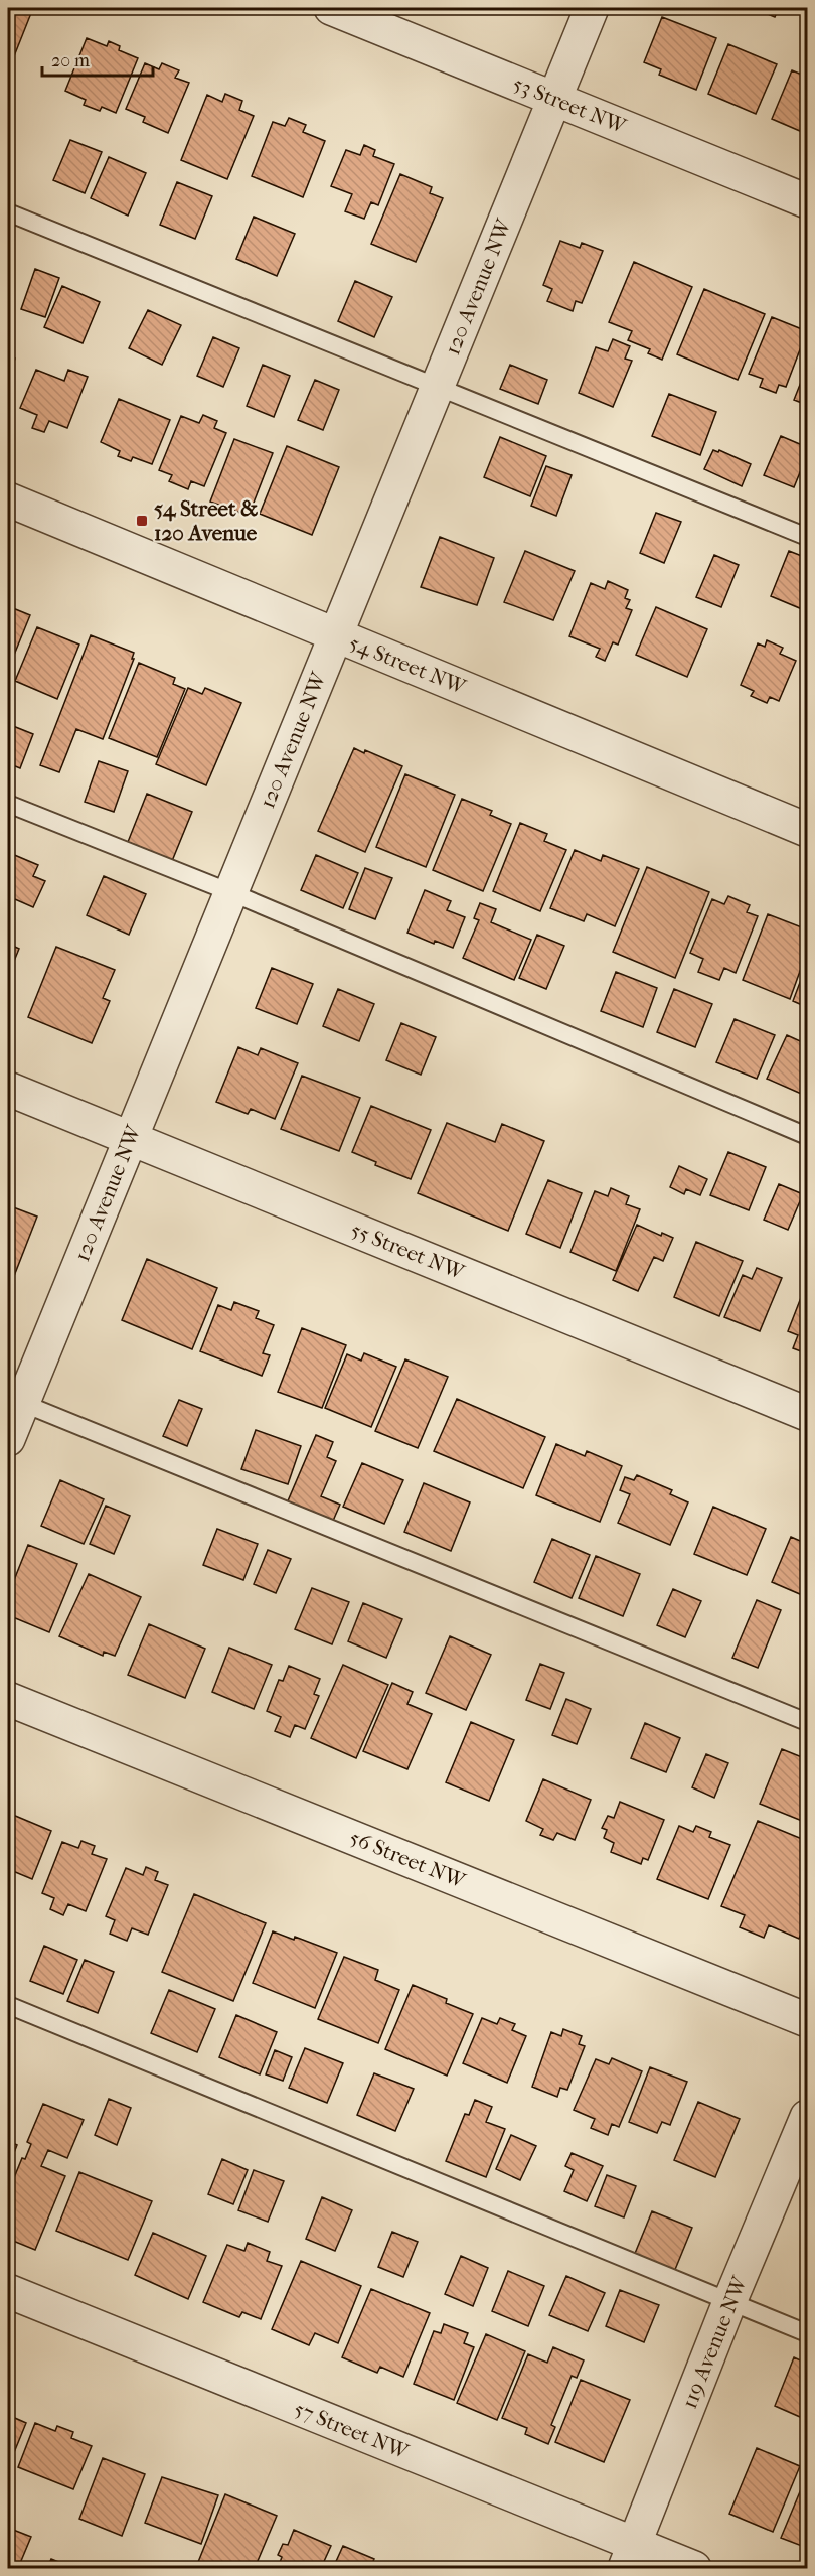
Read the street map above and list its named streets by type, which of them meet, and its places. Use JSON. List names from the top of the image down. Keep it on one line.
{"streets":{"street":["53 Street NW","120 Avenue NW","54 Street NW","55 Street NW","56 Street NW","119 Avenue NW","57 Street NW"]},"crossings":[["53 Street NW","120 Avenue NW"],["120 Avenue NW","54 Street NW"],["120 Avenue NW","55 Street NW"],["119 Avenue NW","57 Street NW"]],"places":{"transit":["54 Street & 120 Avenue"]},"scale_bar":"20 m"}
